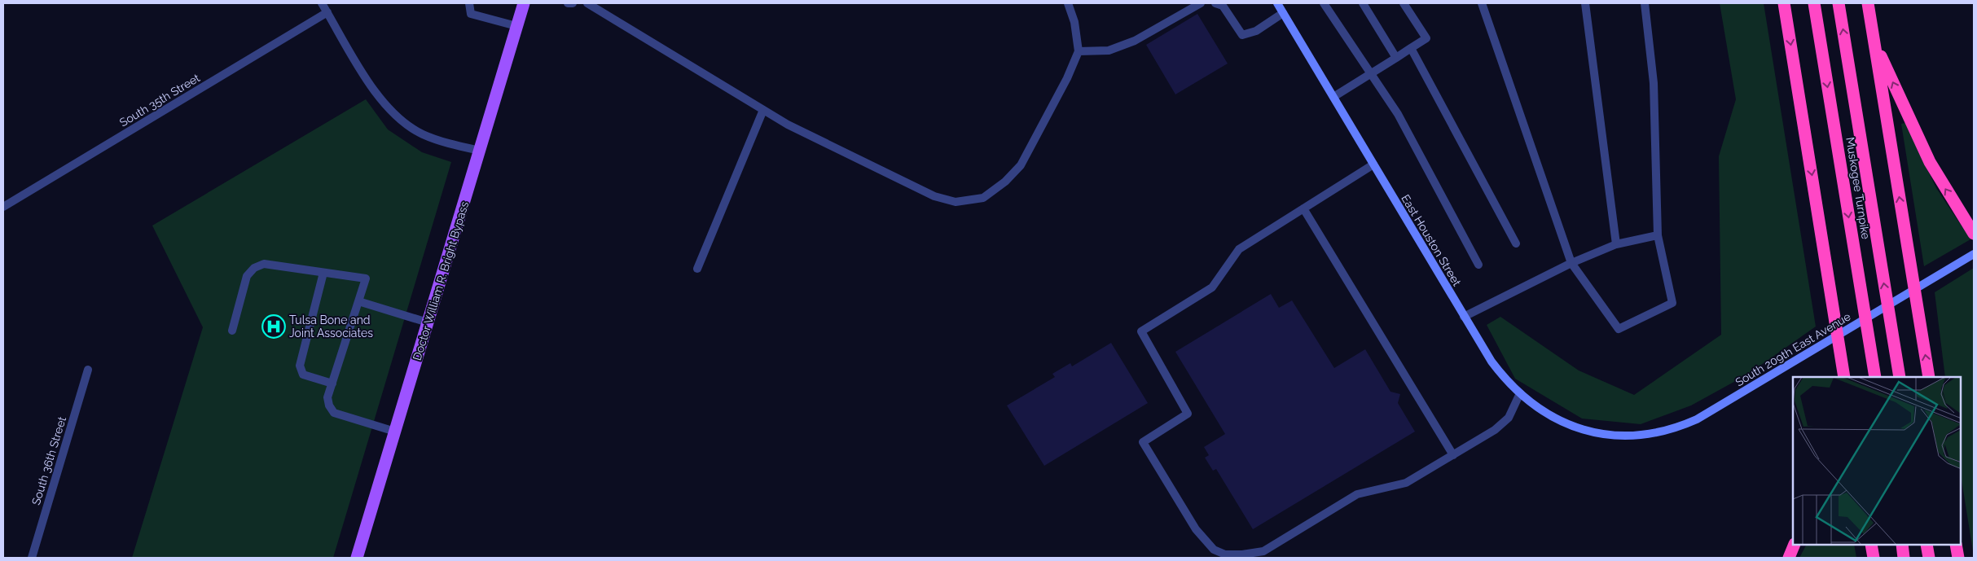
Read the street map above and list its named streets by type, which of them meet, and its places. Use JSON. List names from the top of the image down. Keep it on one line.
{"streets":{"highway":["Muskogee Turnpike"],"main road":["Doctor William R. Bright Bypass"],"street":["South 35th Street","East Houston Street","South 209th East Avenue","South 36th Street"]},"crossings":[["East Houston Street","South 209th East Avenue"]],"places":{"hospital":["Tulsa Bone and Joint Associates"]}}
